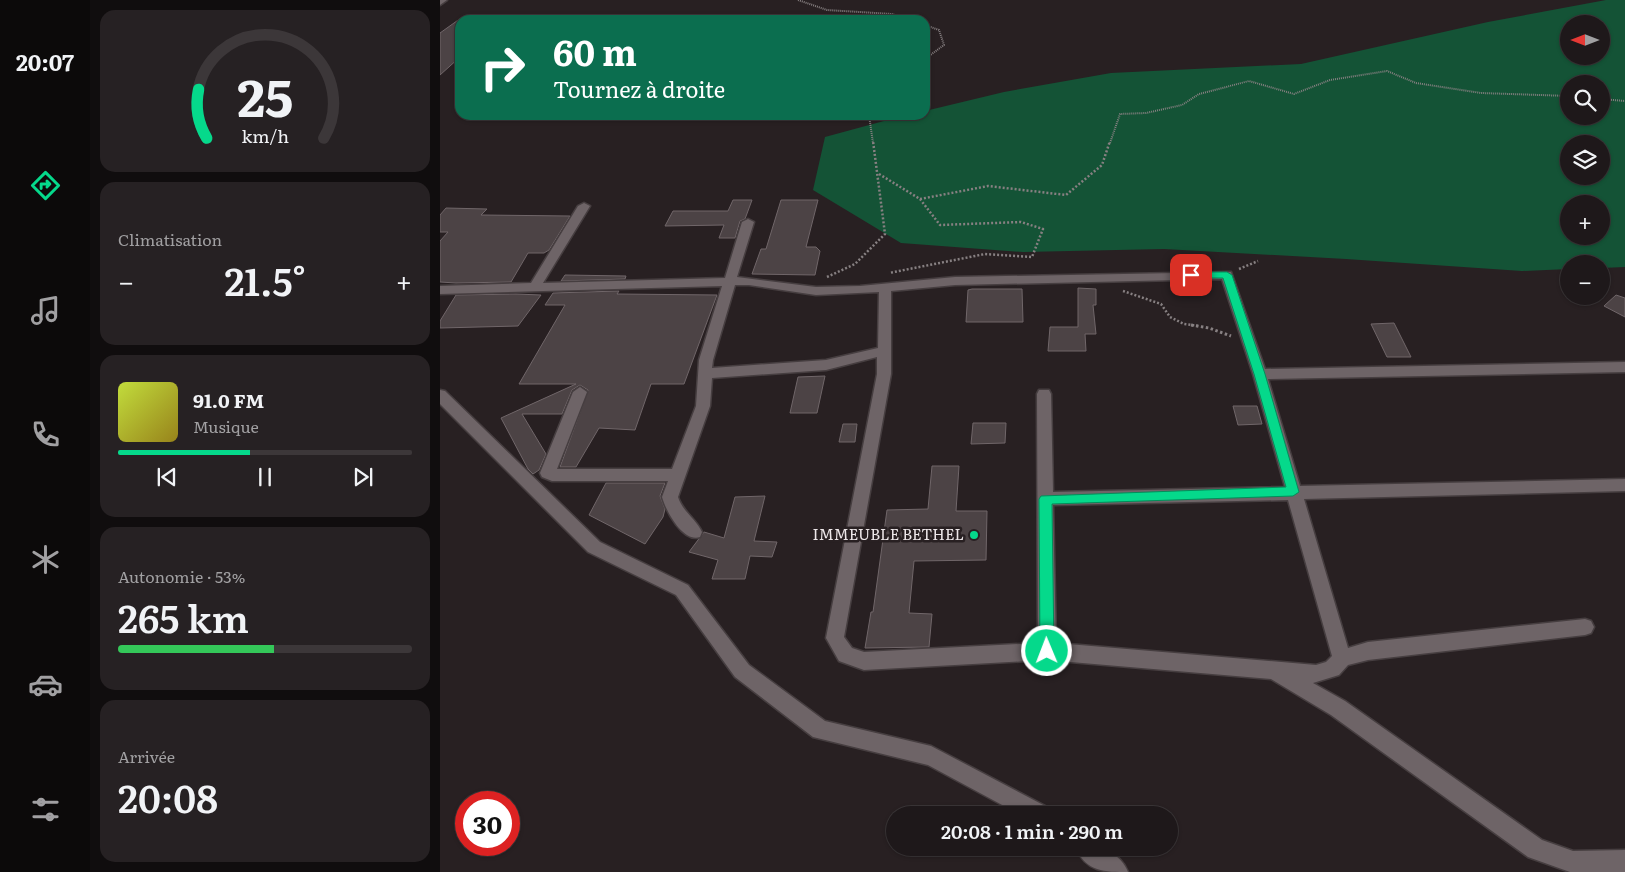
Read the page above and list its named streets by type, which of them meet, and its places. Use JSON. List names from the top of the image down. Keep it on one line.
{"places":["IMMEUBLE BETHEL"],"north":"left","page":{"tabs":"20:07","map_buttons":["+","−"],"turn":["60 m","Tournez à droite"],"tile":["Climatisation",["Autonomie · 53%","265 km"],["Arrivée","20:08"]],"heat":["−","21.5°","+"],"song":["91.0 FM","Musique"],"limit":"30","trip":"20:08 · 1 min · 290 m","gauge":["25","km/h"]}}
